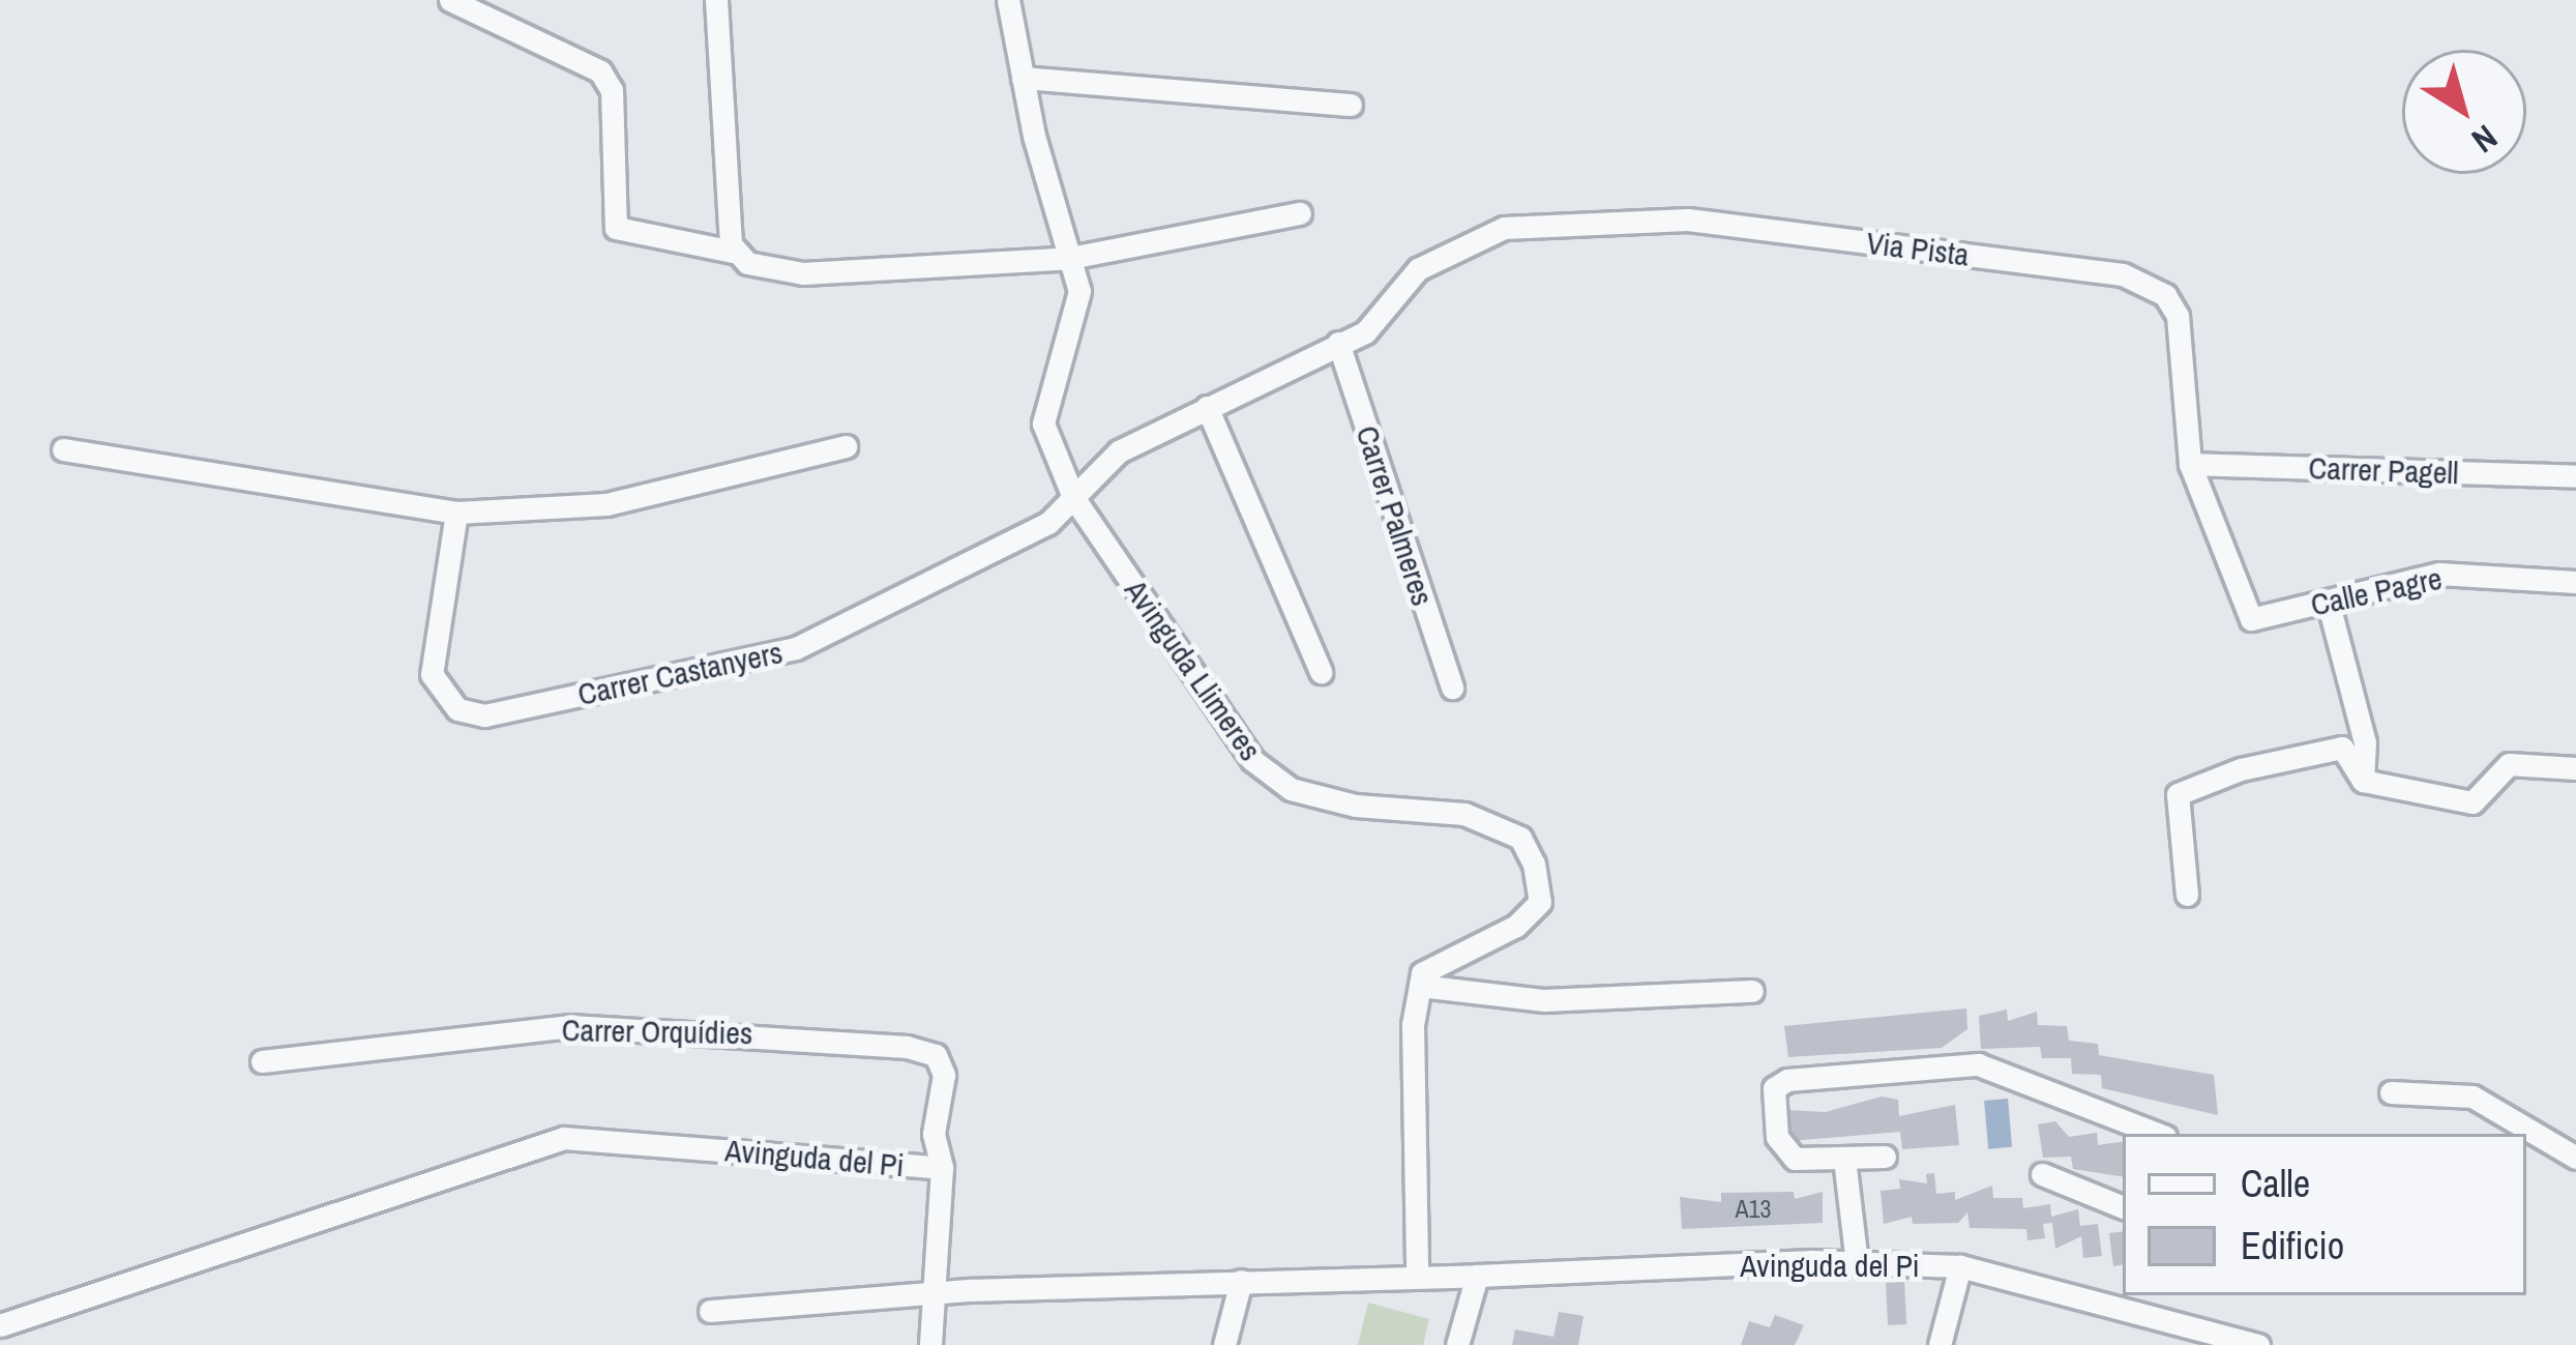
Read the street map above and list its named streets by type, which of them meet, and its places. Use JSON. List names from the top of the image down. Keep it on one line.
{"streets":{"street":["Via Pista","Carrer Pagell","Carrer Palmeres","Calle Pagre","Avinguda Llimeres","Carrer Castanyers","Carrer Orquídies","Avinguda del Pi"]},"crossings":[["Via Pista","Carrer Pagell"],["Via Pista","Carrer Palmeres"],["Via Pista","Calle Pagre"],["Avinguda Llimeres","Carrer Castanyers"],["Carrer Orquídies","Avinguda del Pi"]],"house_numbers":["A13"],"legend":["Calle","Edificio"],"north":"bottom right"}
